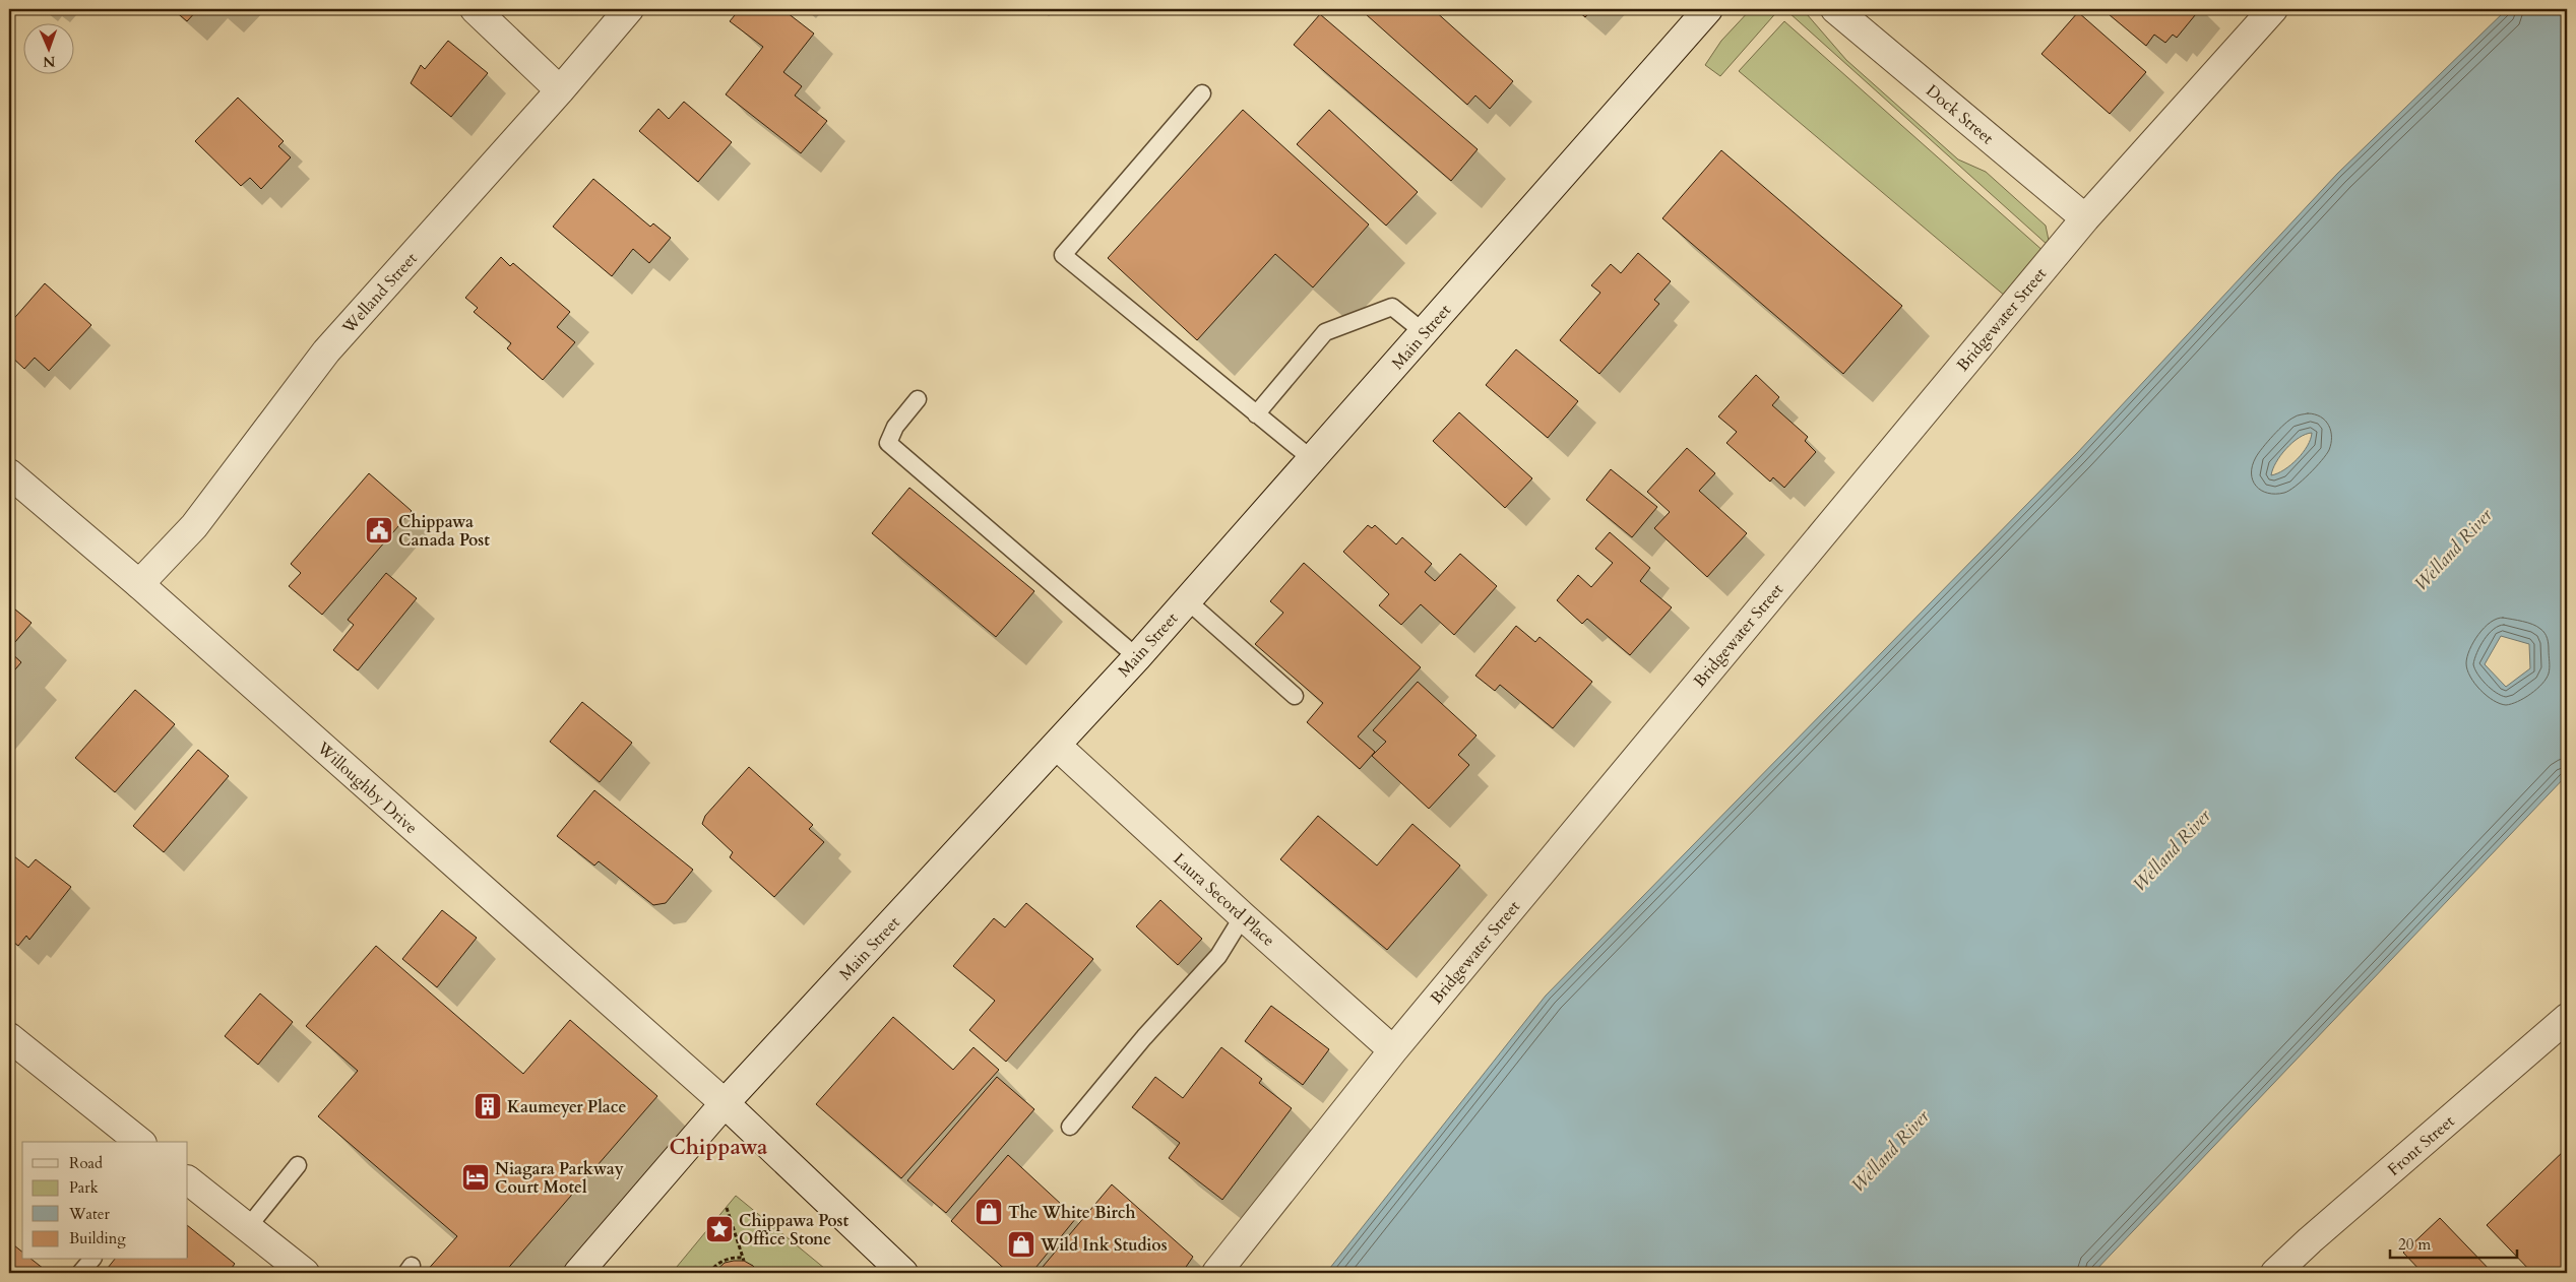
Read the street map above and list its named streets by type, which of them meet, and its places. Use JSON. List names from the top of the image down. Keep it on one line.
{"streets":{"street":["Dock Street","Welland Street","Bridgewater Street","Main Street","Willoughby Drive","Laura Secord Place","Front Street"]},"crossings":[["Dock Street","Bridgewater Street"],["Welland Street","Willoughby Drive"],["Bridgewater Street","Laura Secord Place"],["Main Street","Willoughby Drive"],["Main Street","Laura Secord Place"]],"districts":["Chippawa"],"water":["Welland River"],"places":{"public building":["Chippawa Canada Post"],"building":["Kaumeyer Place"],"hotel":["Niagara Parkway Court Motel"],"shop":["The White Birch","Wild Ink Studios"],"place":["Chippawa Post Office Stone"]},"legend":["Road","Park","Water","Building"],"scale_bar":"20 m","north":"bottom"}
